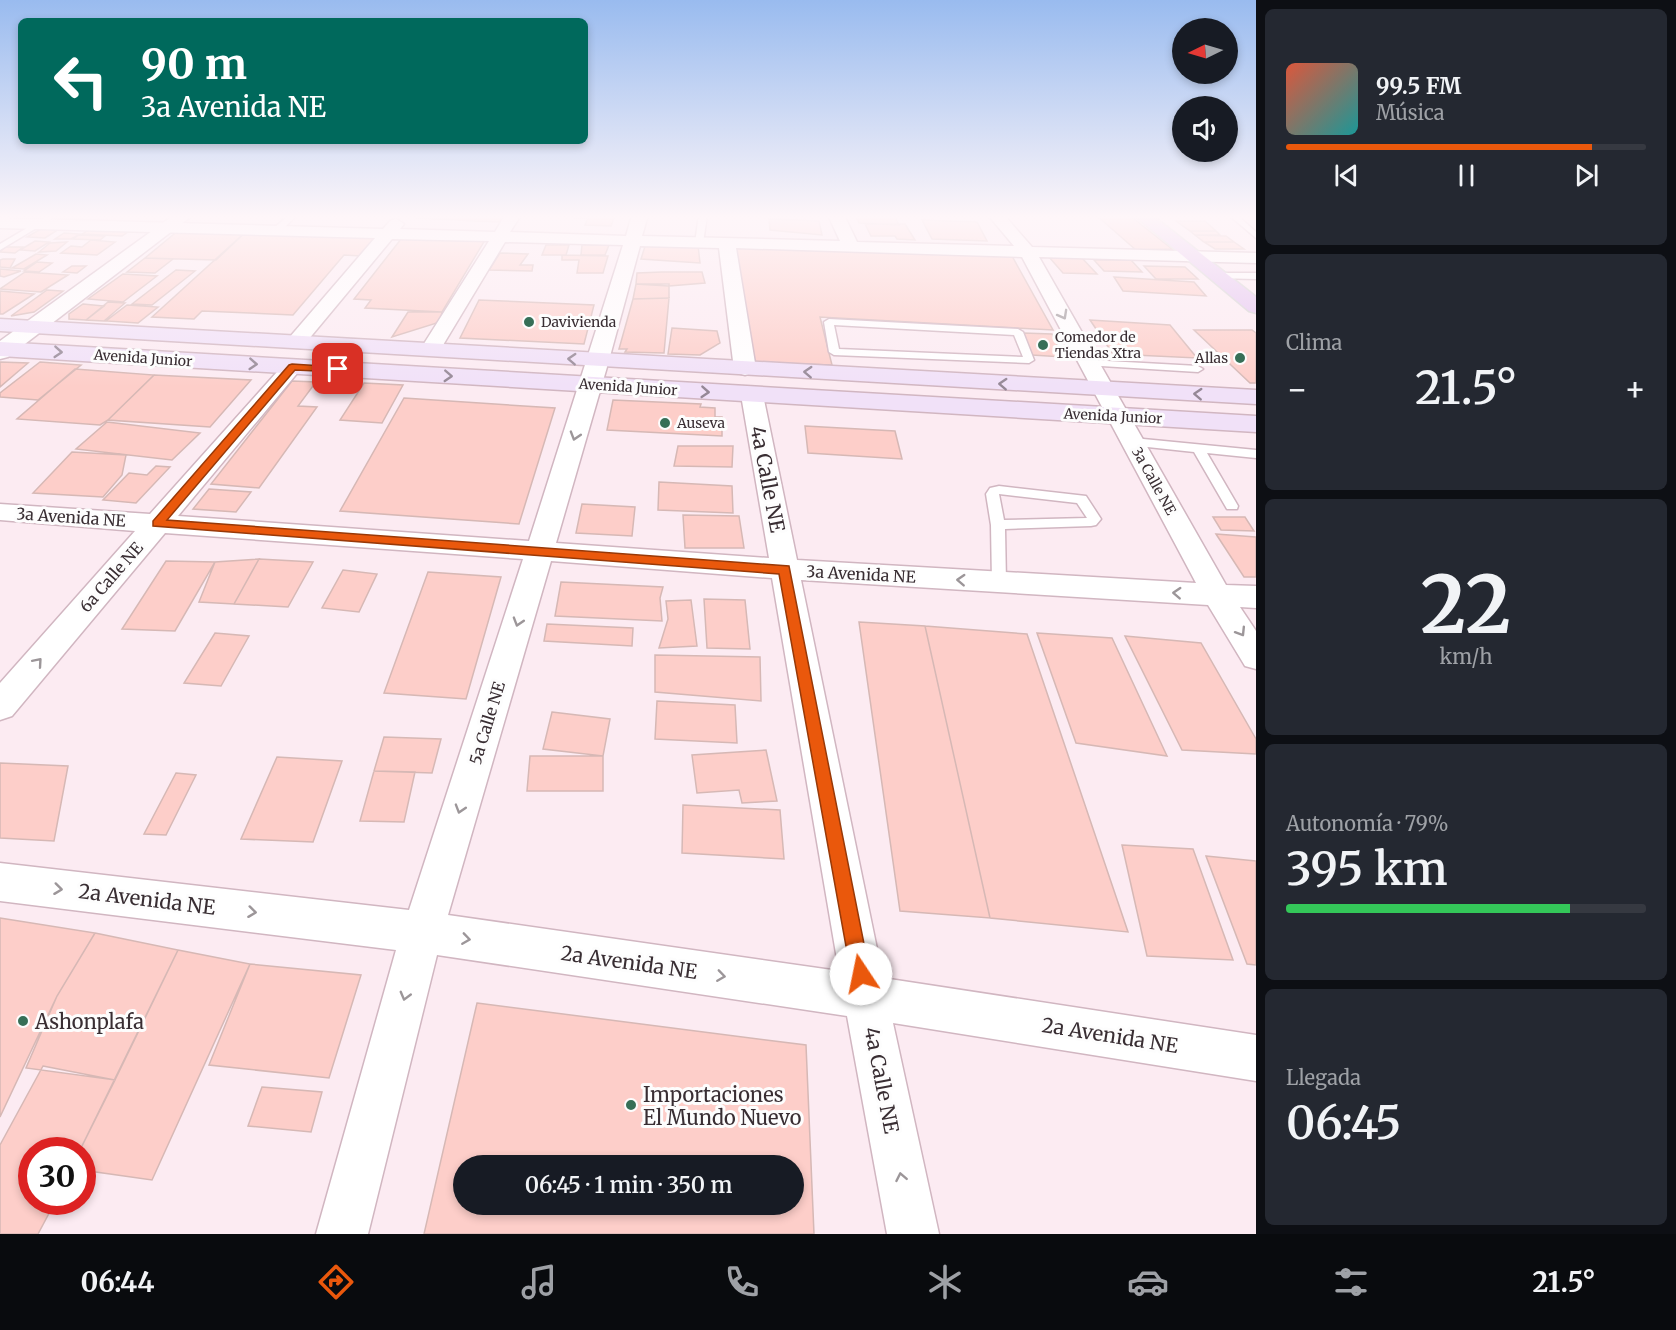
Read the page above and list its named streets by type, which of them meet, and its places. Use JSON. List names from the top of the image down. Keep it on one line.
{"streets":{"main road":["Avenida Junior"],"street":["4a Calle NE","3a Calle NE","3a Avenida NE","6a Calle NE","5a Calle NE","2a Avenida NE"]},"crossings":[["Avenida Junior","4a Calle NE"],["Avenida Junior","3a Calle NE"],["Avenida Junior","6a Calle NE"],["Avenida Junior","5a Calle NE"],["4a Calle NE","3a Avenida NE"],["4a Calle NE","2a Avenida NE"],["3a Calle NE","3a Avenida NE"],["3a Avenida NE","6a Calle NE"],["3a Avenida NE","5a Calle NE"],["5a Calle NE","2a Avenida NE"]],"one_way":["3a Calle NE","6a Calle NE","5a Calle NE","2a Avenida NE"],"places":["Davivienda","Comedor de Tiendas Xtra","Allas","Auseva","Ashonplafa","Importaciones El Mundo Nuevo"],"north":"left","page":{"turn":["90 m","3a Avenida NE"],"song":["99.5 FM","Música"],"tile":["Clima",["22","km/h"],["Autonomía · 79%","395 km"],["Llegada","06:45"]],"heat":["−","21.5°","+"],"limit":"30","trip":"06:45 · 1 min · 350 m","tabs":["06:44","21.5°"]}}
